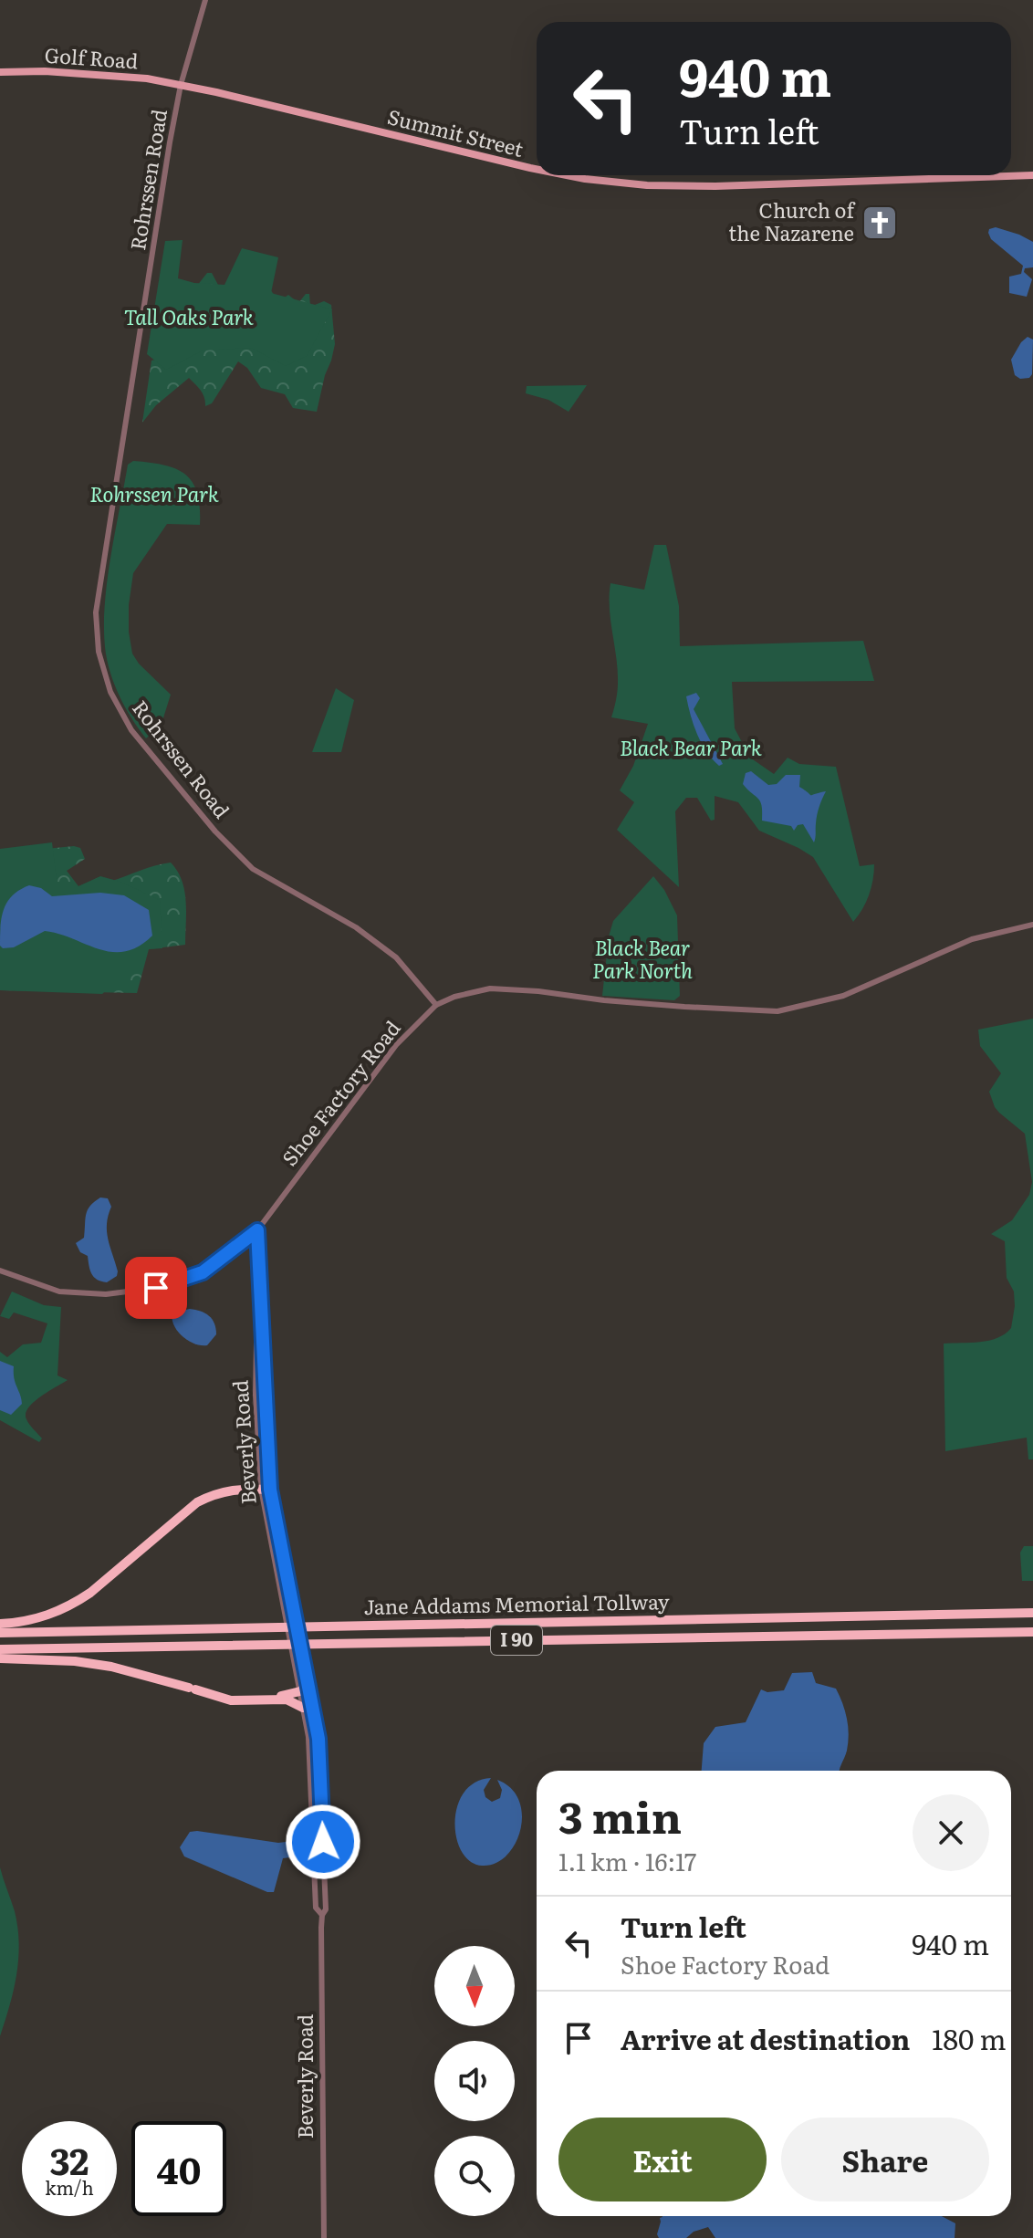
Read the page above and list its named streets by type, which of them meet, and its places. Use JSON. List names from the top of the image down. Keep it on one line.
{"streets":{"highway":["Jane Addams Memorial Tollway","I 90"],"main road":["Golf Road","Summit Street"],"street":["Rohrssen Road","Shoe Factory Road","Beverly Road"]},"crossings":[["Golf Road","Summit Street"],["Golf Road","Rohrssen Road"],["Summit Street","Rohrssen Road"],["Rohrssen Road","Shoe Factory Road"],["Shoe Factory Road","Beverly Road"]],"parks":["Tall Oaks Park","Rohrssen Park","Black Bear Park","Black Bear Park North"],"places":{"church":["Church of the Nazarene"]},"north":"bottom","page":{"turn":["940 m","Turn left"],"heading":["3 min","1.1 km · 16:17"],"list":[{"name":"Turn left","note":"Shoe Factory Road","value":"940 m"},{"name":"Arrive at destination","value":"180 m"}],"buttons":["Exit","Share"],"speed":"32 km/h","limit":"40"}}
